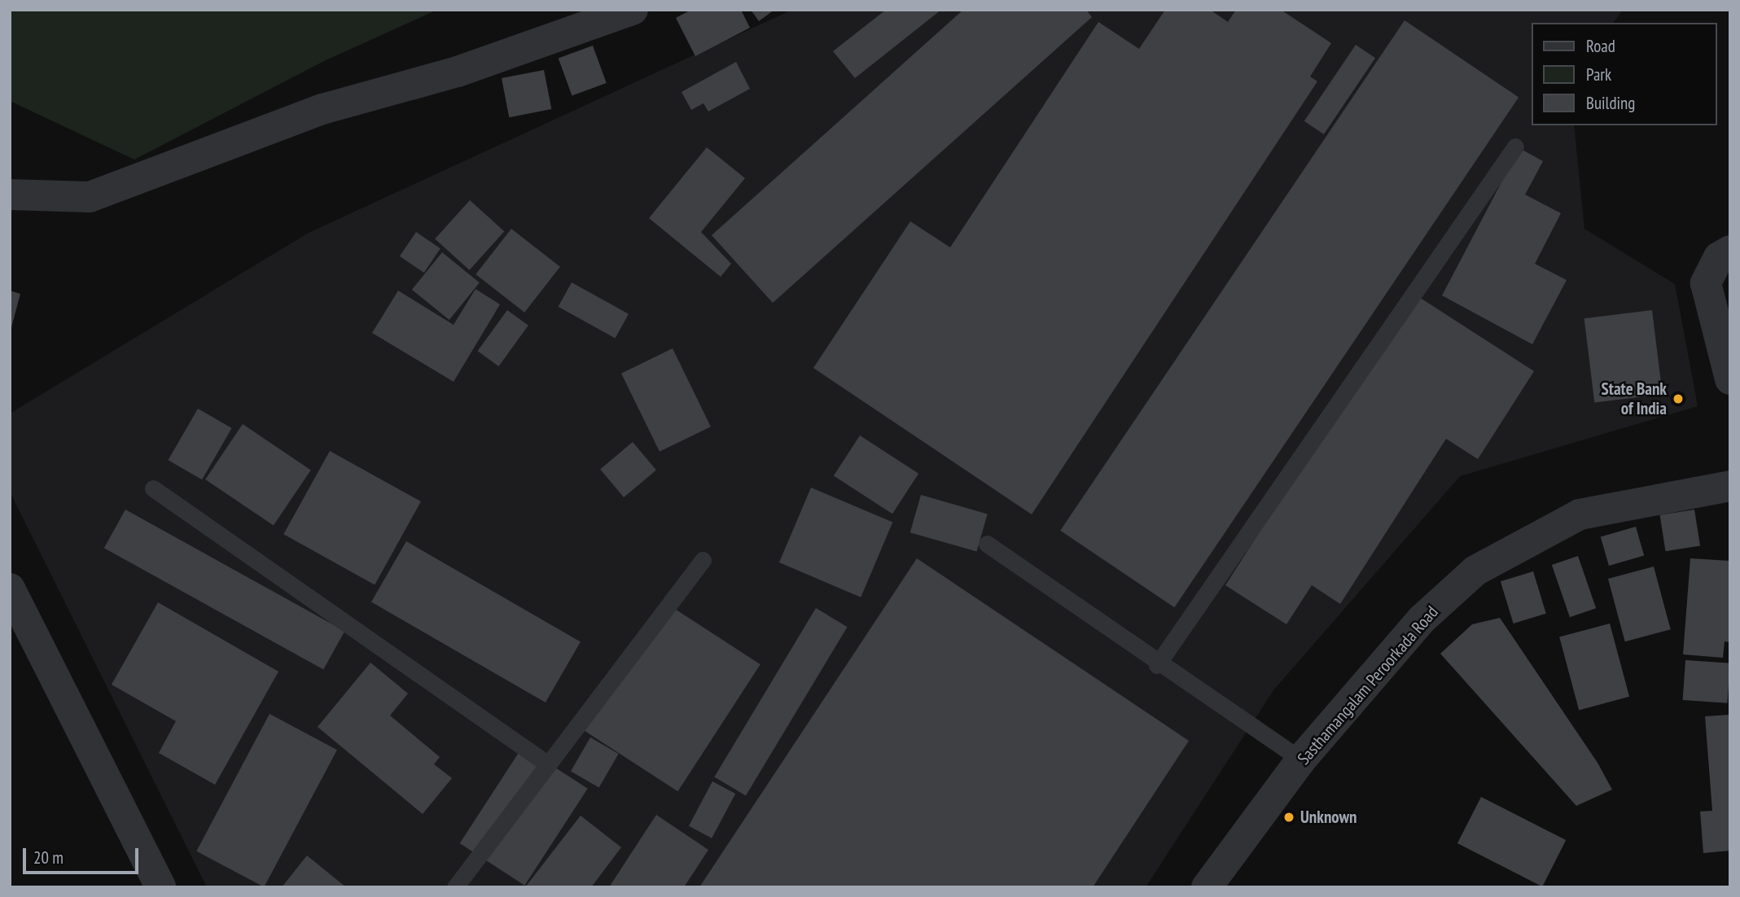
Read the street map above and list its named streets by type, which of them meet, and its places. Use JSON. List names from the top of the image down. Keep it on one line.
{"streets":{"street":["Sasthamangalam Peroorkada Road"]},"places":["State Bank of India","Unknown"],"legend":["Road","Park","Building"],"scale_bar":"20 m"}
